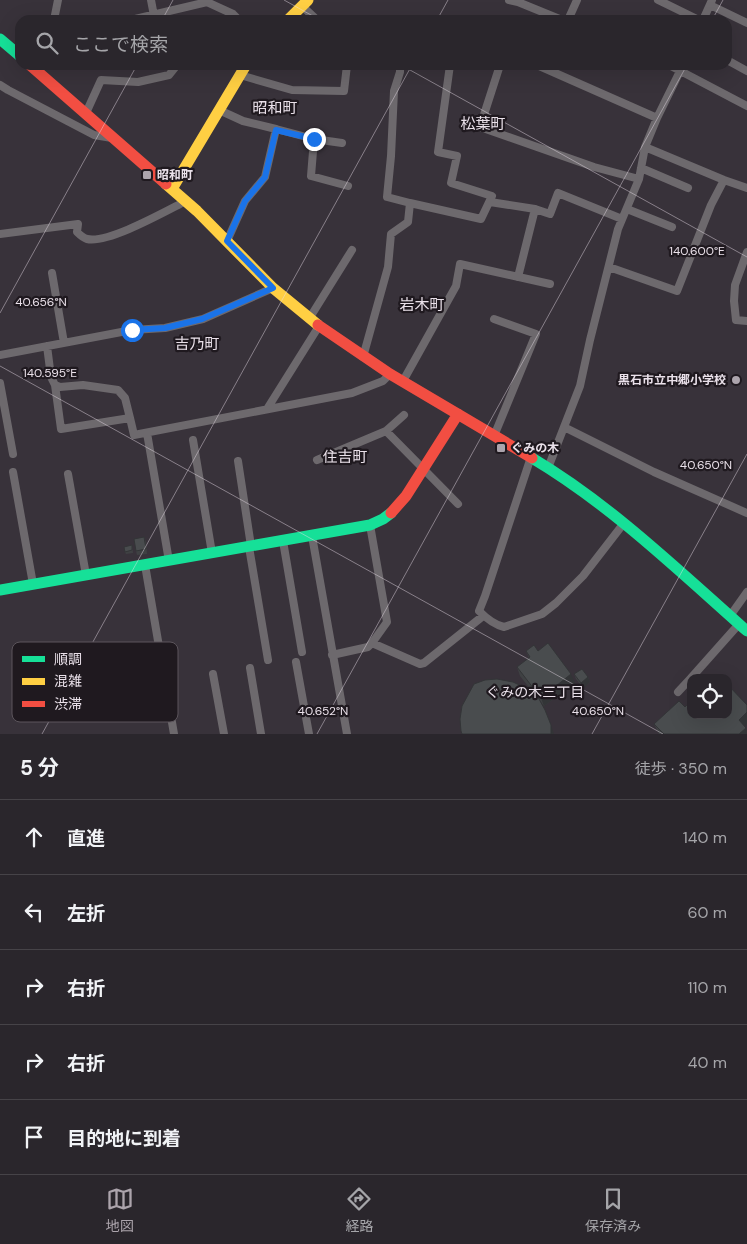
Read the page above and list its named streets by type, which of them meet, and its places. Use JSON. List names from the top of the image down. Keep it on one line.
{"districts":["昭和町","松葉町","岩木町","吉乃町","住吉町","ぐみの木三丁目"],"places":{"transit":["昭和町","ぐみの木"],"other":["黒石市立中郷小学校"]},"legend":["順調","混雑","渋滞"],"page":{"search":"ここで検索","heading":["5 分","徒歩 · 350 m"],"list":[["直進","140 m"],["左折","60 m"],["右折","110 m"],["右折","40 m"],"目的地に到着"],"nav":["地図","経路","保存済み"]},"coordinates":["140.600°E","40.656°N","140.595°E","40.650°N","40.652°N"]}
